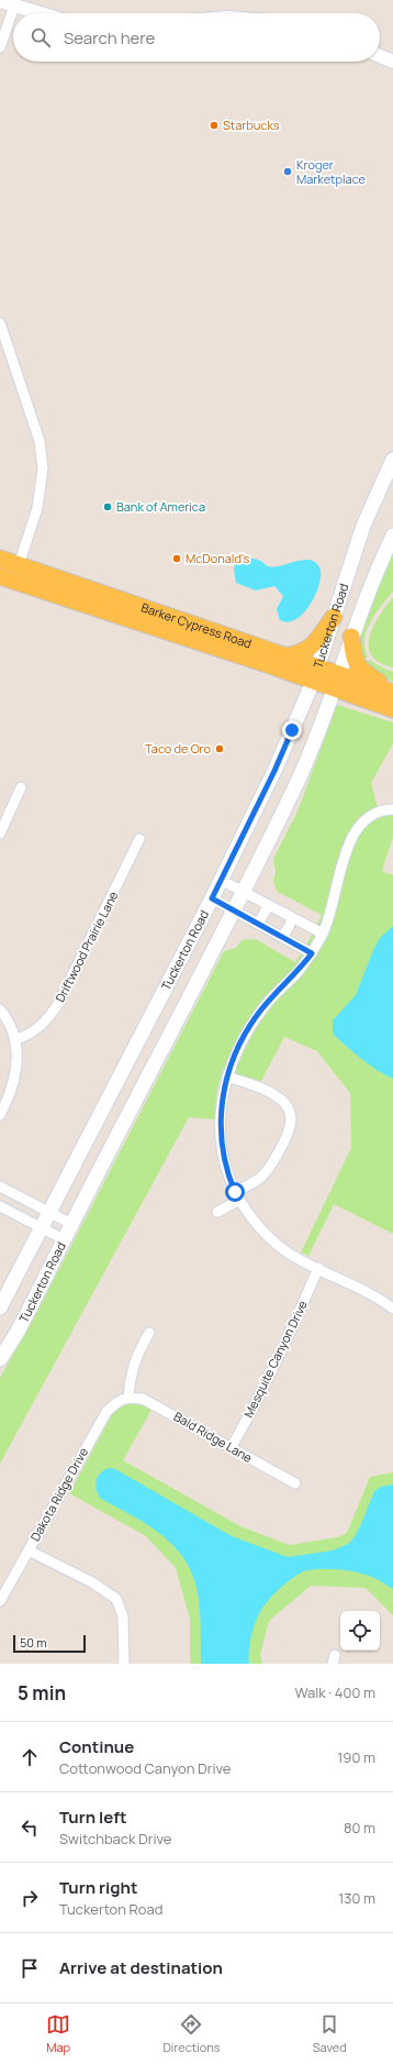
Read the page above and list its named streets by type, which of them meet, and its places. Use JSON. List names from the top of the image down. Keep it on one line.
{"streets":{"main road":["Barker Cypress Road","Tuckerton Road"],"street":["Driftwood Prairie Lane","Mesquite Canyon Drive","Bald Ridge Lane","Dakota Ridge Drive"]},"crossings":[["Barker Cypress Road","Tuckerton Road"],["Mesquite Canyon Drive","Bald Ridge Lane"],["Bald Ridge Lane","Dakota Ridge Drive"]],"places":["Starbucks","Kroger Marketplace","Bank of America","McDonald's","Taco de Oro"],"scale_bar":"50 m","page":{"search":"Search here","scale":"50 m","heading":["5 min","Walk · 400 m"],"list":[["Continue","Cottonwood Canyon Drive","190 m"],["Turn left","Switchback Drive","80 m"],["Turn right","Tuckerton Road","130 m"],"Arrive at destination"],"nav":["Map","Directions","Saved"]}}
